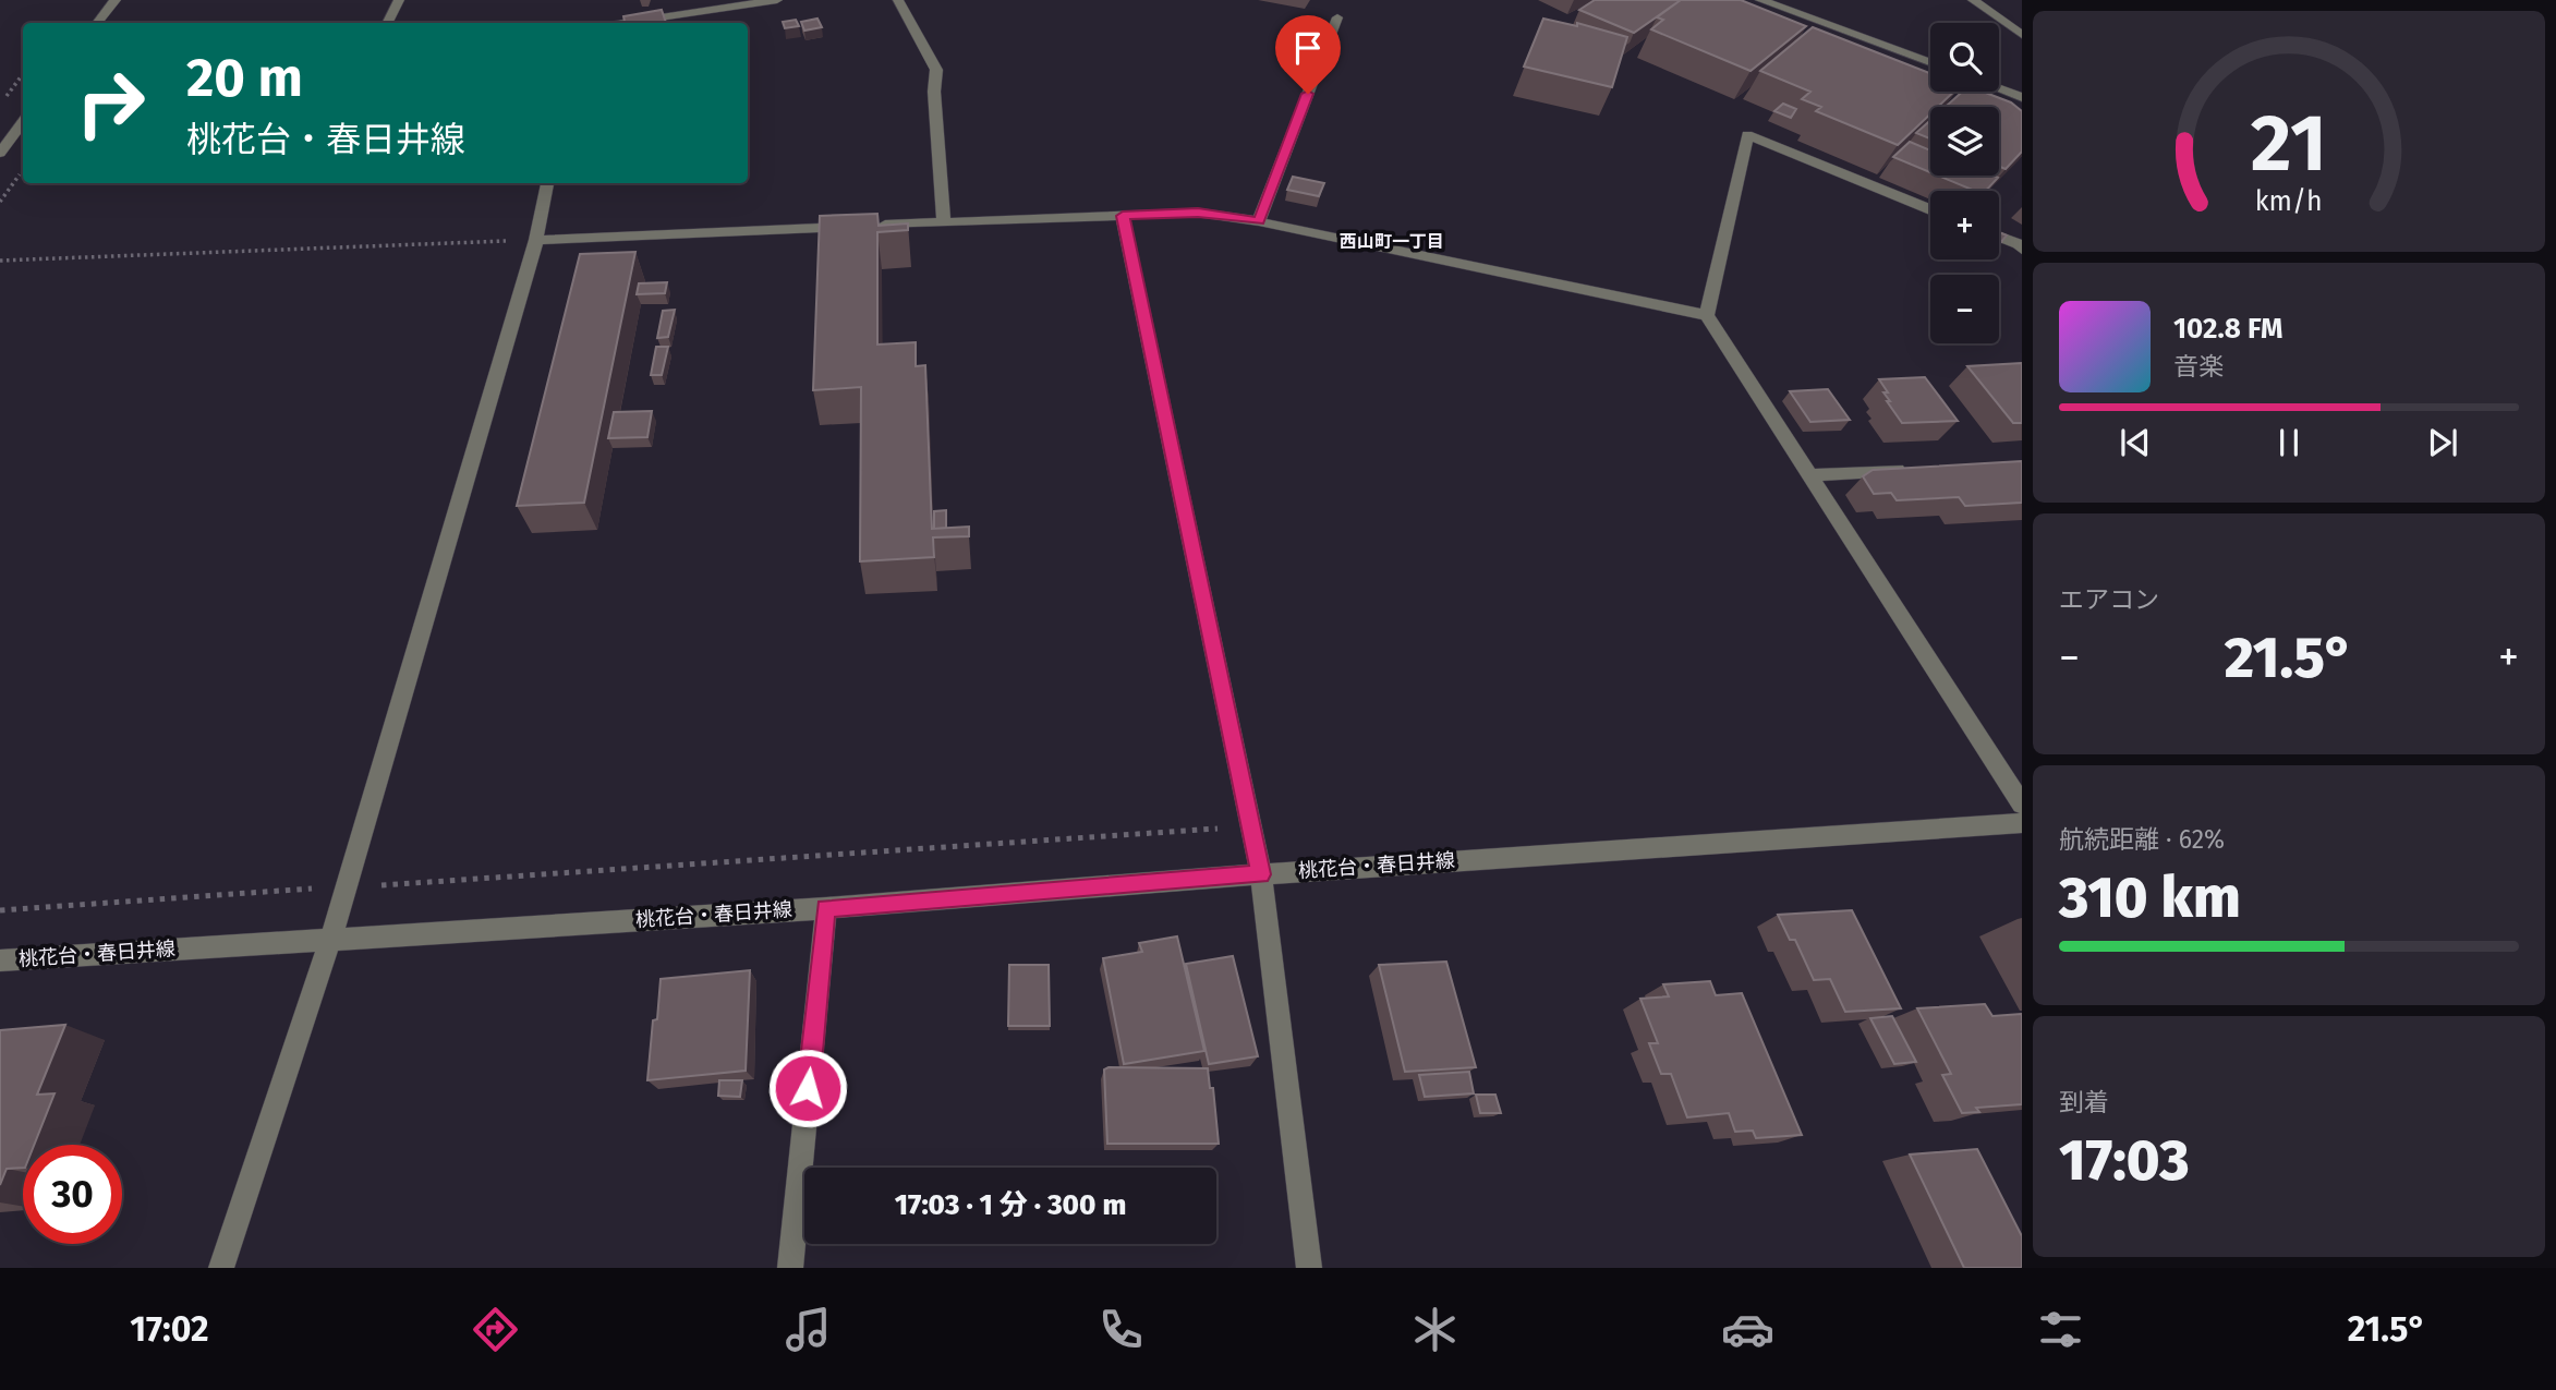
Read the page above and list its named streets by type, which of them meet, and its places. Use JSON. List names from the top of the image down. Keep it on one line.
{"streets":{"street":["桃花台・春日井線"]},"districts":["西山町一丁目"],"page":{"map_buttons":["+","−"],"turn":["20 m","桃花台・春日井線"],"song":["102.8 FM","音楽"],"tile":["エアコン",["航続距離 · 62%","310 km"],["到着","17:03"]],"heat":["−","21.5°","+"],"limit":"30","trip":"17:03 · 1 分 · 300 m","tabs":["17:02","21.5°"],"gauge":["21","km/h"]}}
